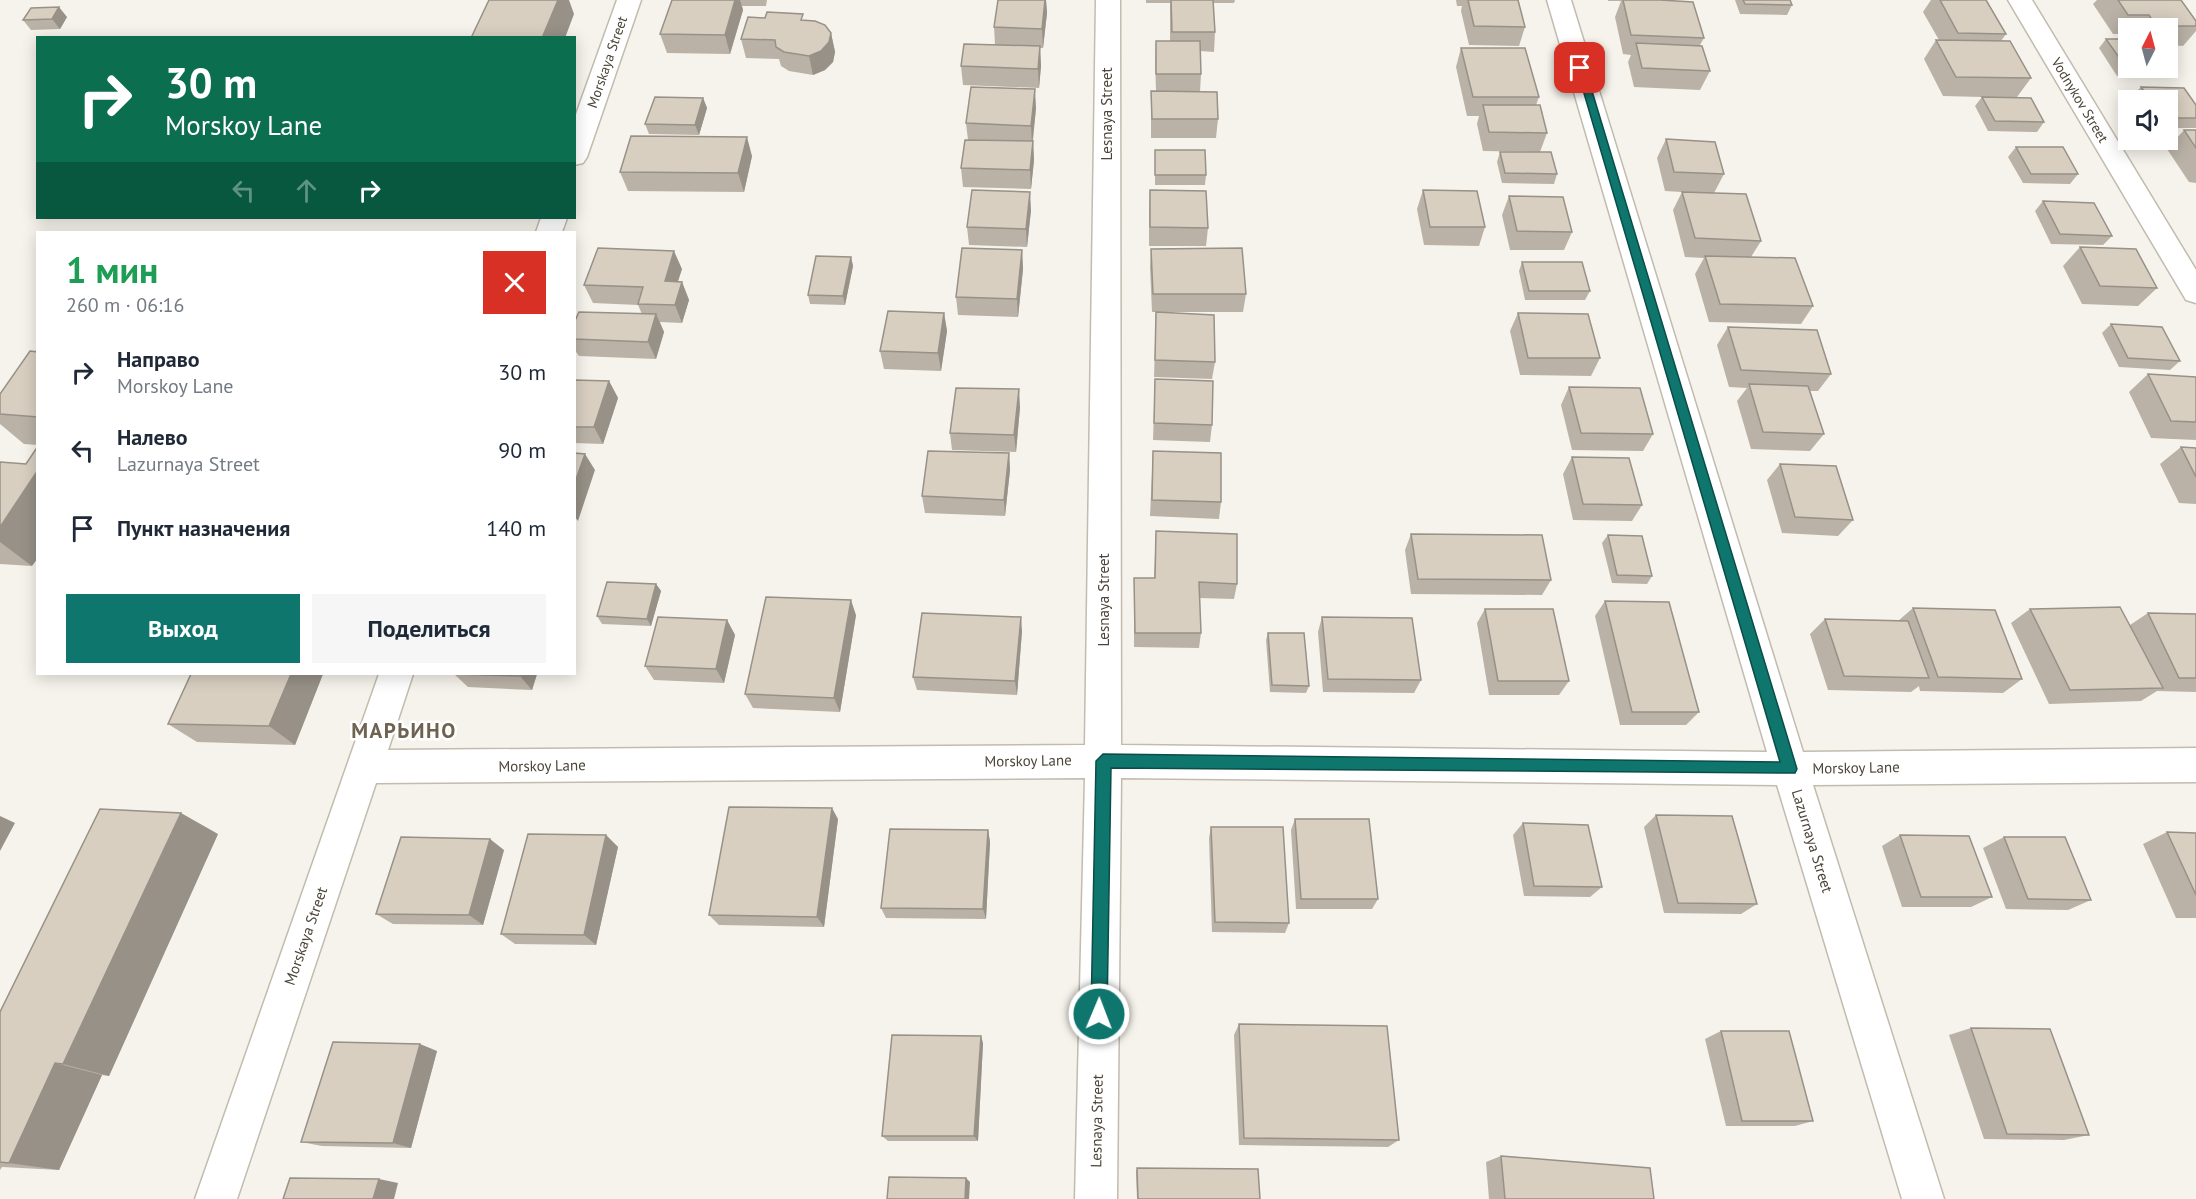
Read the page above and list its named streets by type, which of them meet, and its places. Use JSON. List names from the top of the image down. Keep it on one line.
{"streets":{"street":["Morskaya Street","Vodnykov Street","Lesnaya Street","Morskoy Lane","Lazurnaya Street"]},"crossings":[["Morskaya Street","Morskoy Lane"],["Lesnaya Street","Morskoy Lane"],["Morskoy Lane","Lazurnaya Street"]],"districts":["МАРЬИНО"],"north":"top","page":{"turn":["30 m","Morskoy Lane"],"heading":["1 мин","260 m · 06:16"],"list":[{"name":"Направо","note":"Morskoy Lane","value":"30 m"},{"name":"Налево","note":"Lazurnaya Street","value":"90 m"},{"name":"Пункт назначения","value":"140 m"}],"buttons":["Выход","Поделиться"]}}
